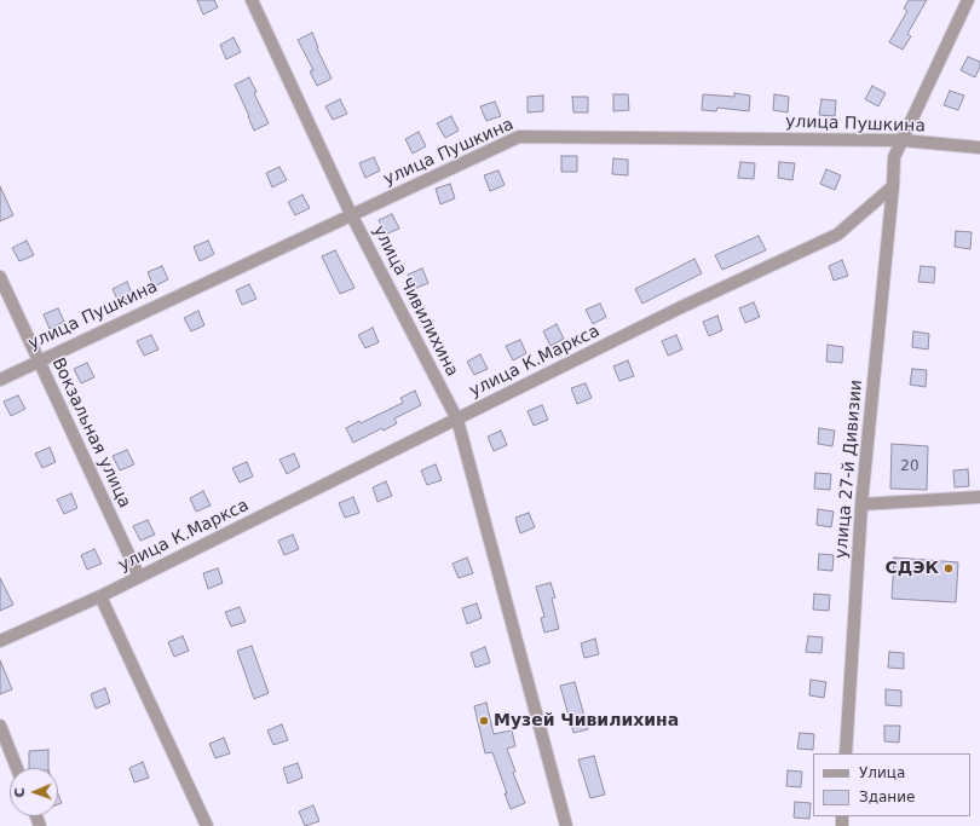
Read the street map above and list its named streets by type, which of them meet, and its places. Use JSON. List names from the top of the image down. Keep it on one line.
{"streets":{"street":["улица Пушкина","улица Чивилихина","улица К.Маркса","Вокзальная улица","улица 27-й Дивизии"]},"crossings":[["улица Пушкина","улица Чивилихина"],["улица Пушкина","Вокзальная улица"],["улица Чивилихина","улица К.Маркса"],["улица К.Маркса","Вокзальная улица"],["улица К.Маркса","улица 27-й Дивизии"]],"places":["СДЭК","Музей Чивилихина"],"house_numbers":["20"],"legend":["Улица","Здание"],"north":"left"}
